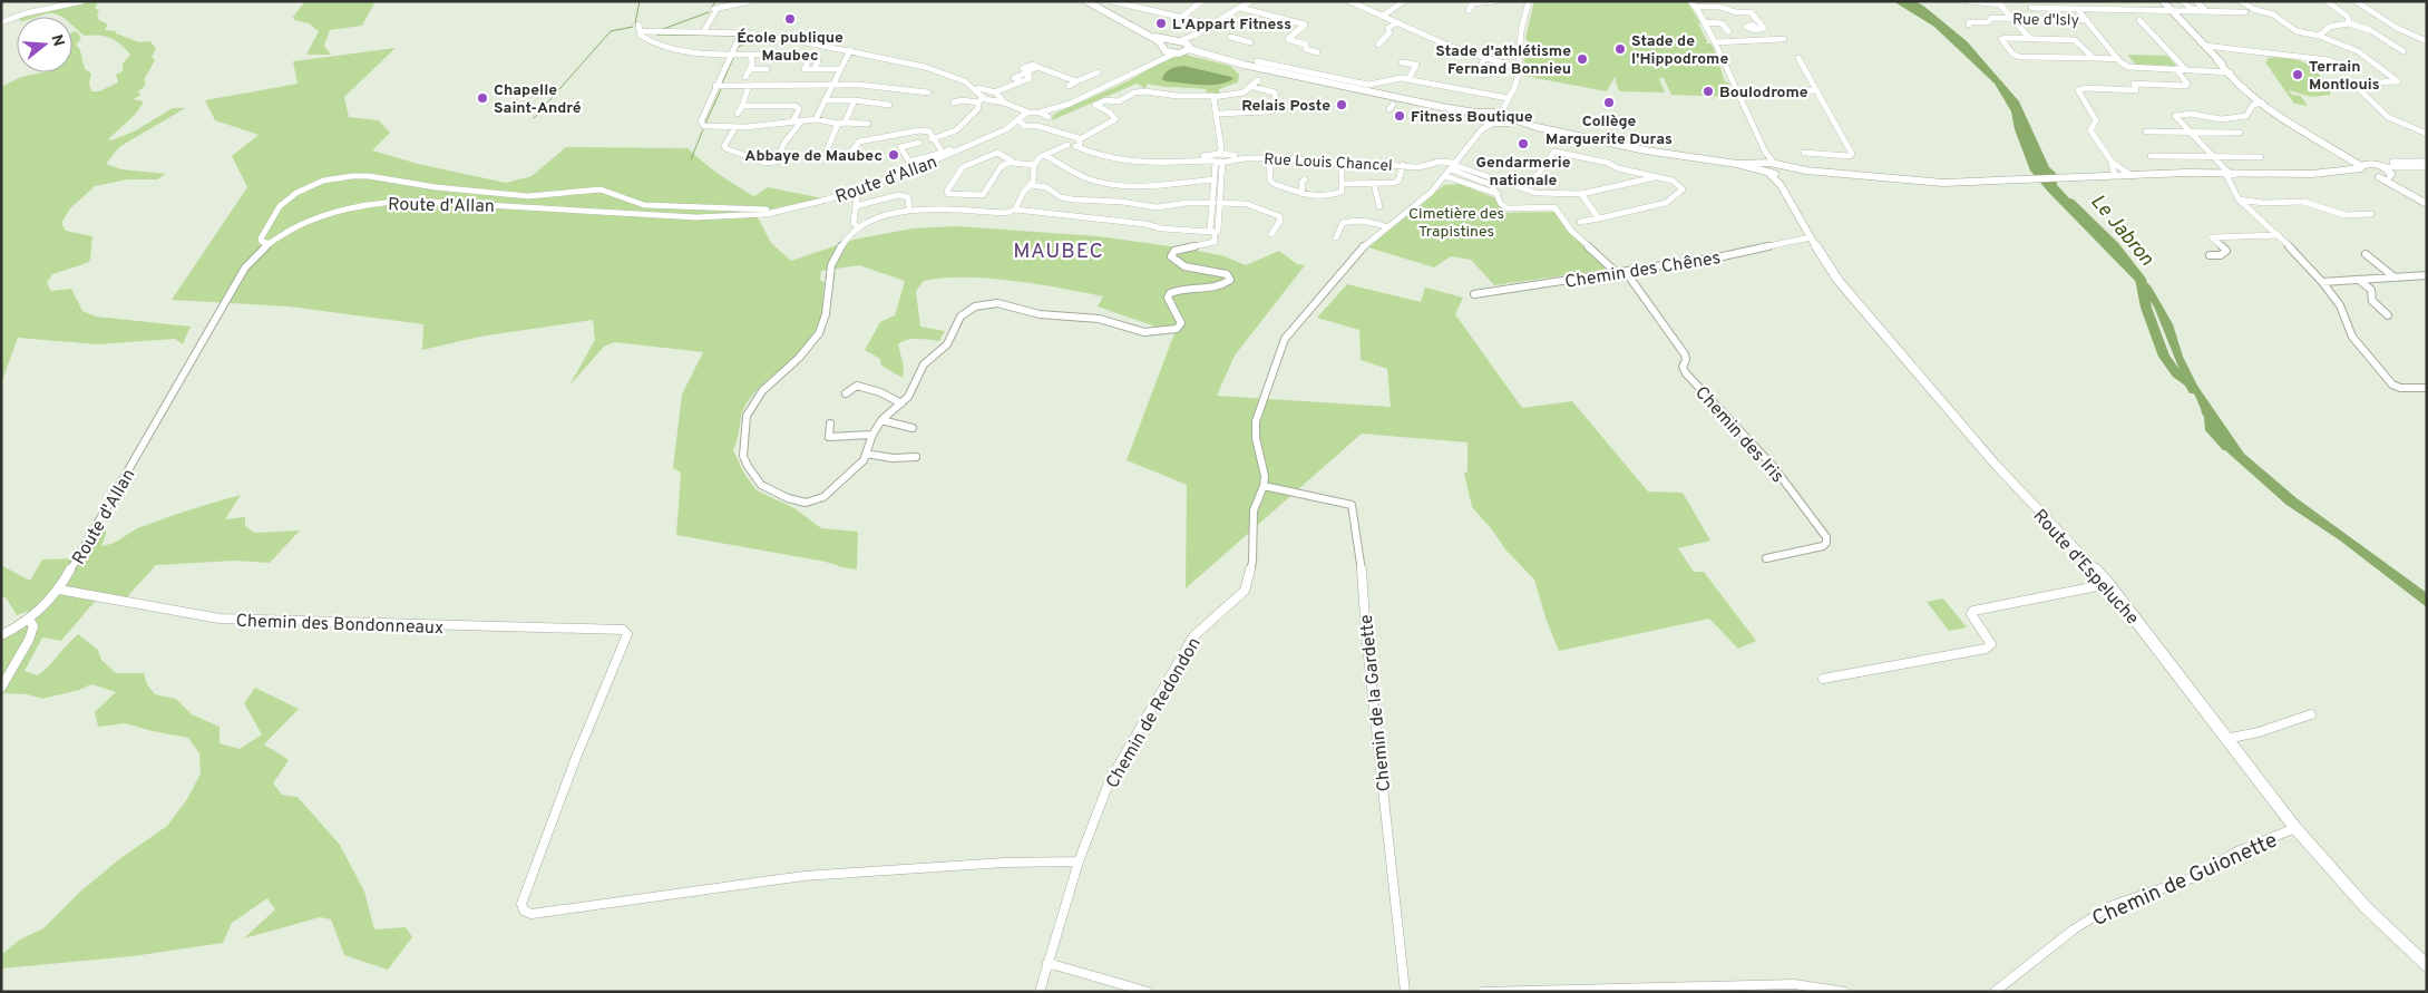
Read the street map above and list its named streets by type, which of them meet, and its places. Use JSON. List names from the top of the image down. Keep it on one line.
{"streets":{"main road":["Route d'Espeluche"],"street":["Rue d'Isly","Rue Louis Chancel","Route d'Allan","Chemin des Chênes","Chemin des Iris","Chemin des Bondonneaux","Chemin de la Gardette","Chemin de Redondon","Chemin de Guionette"]},"crossings":[["Rue Louis Chancel","Chemin de Redondon"],["Route d'Allan","Chemin des Bondonneaux"],["Chemin des Chênes","Chemin des Iris"],["Chemin des Chênes","Route d'Espeluche"],["Route d'Espeluche","Chemin de Guionette"],["Chemin des Bondonneaux","Chemin de Redondon"],["Chemin de la Gardette","Chemin de Redondon"]],"districts":["MAUBEC"],"water":["Le Jabron"],"parks":["Cimetière des Trapistines"],"places":["École publique Maubec","L'Appart Fitness","Stade de l'Hippodrome","Stade d'athlétisme Fernand Bonnieu","Terrain Montlouis","Boulodrome","Chapelle Saint-André","Collège Marguerite Duras","Relais Poste","Fitness Boutique","Gendarmerie nationale","Abbaye de Maubec"],"north":"right"}
